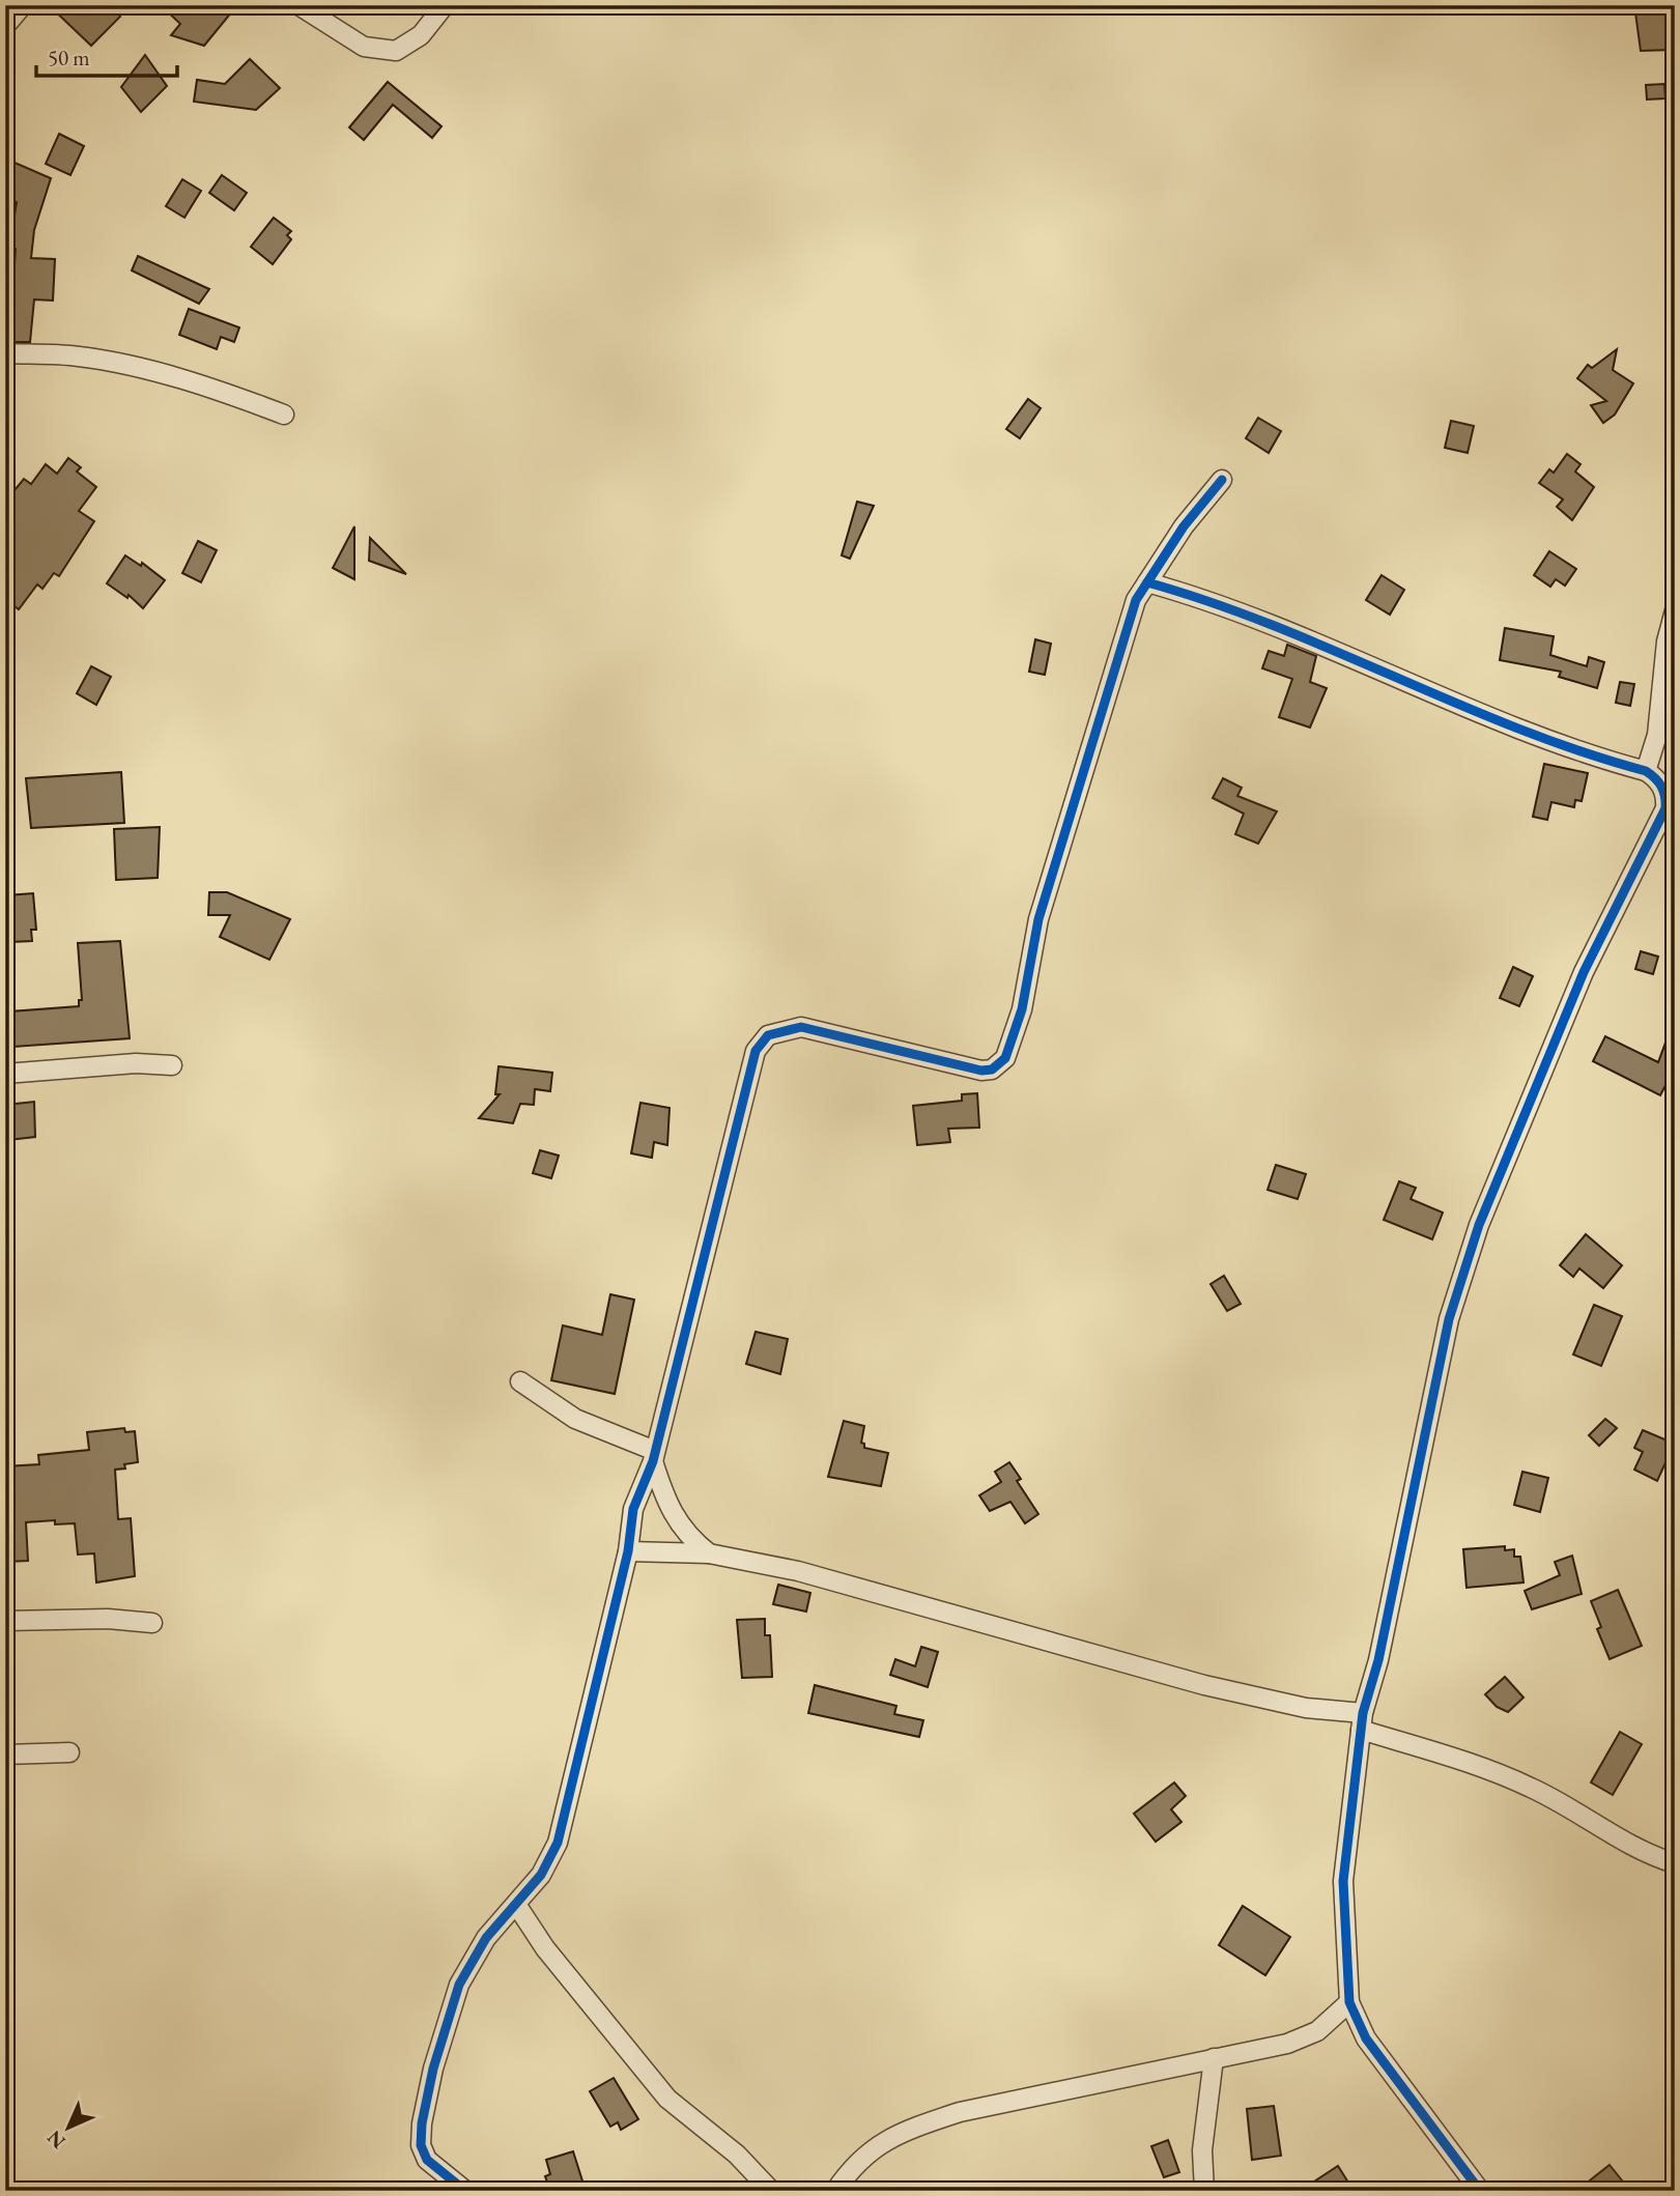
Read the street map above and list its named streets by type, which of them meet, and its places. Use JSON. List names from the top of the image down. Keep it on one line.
{"scale_bar":"50 m","north":"bottom left"}
